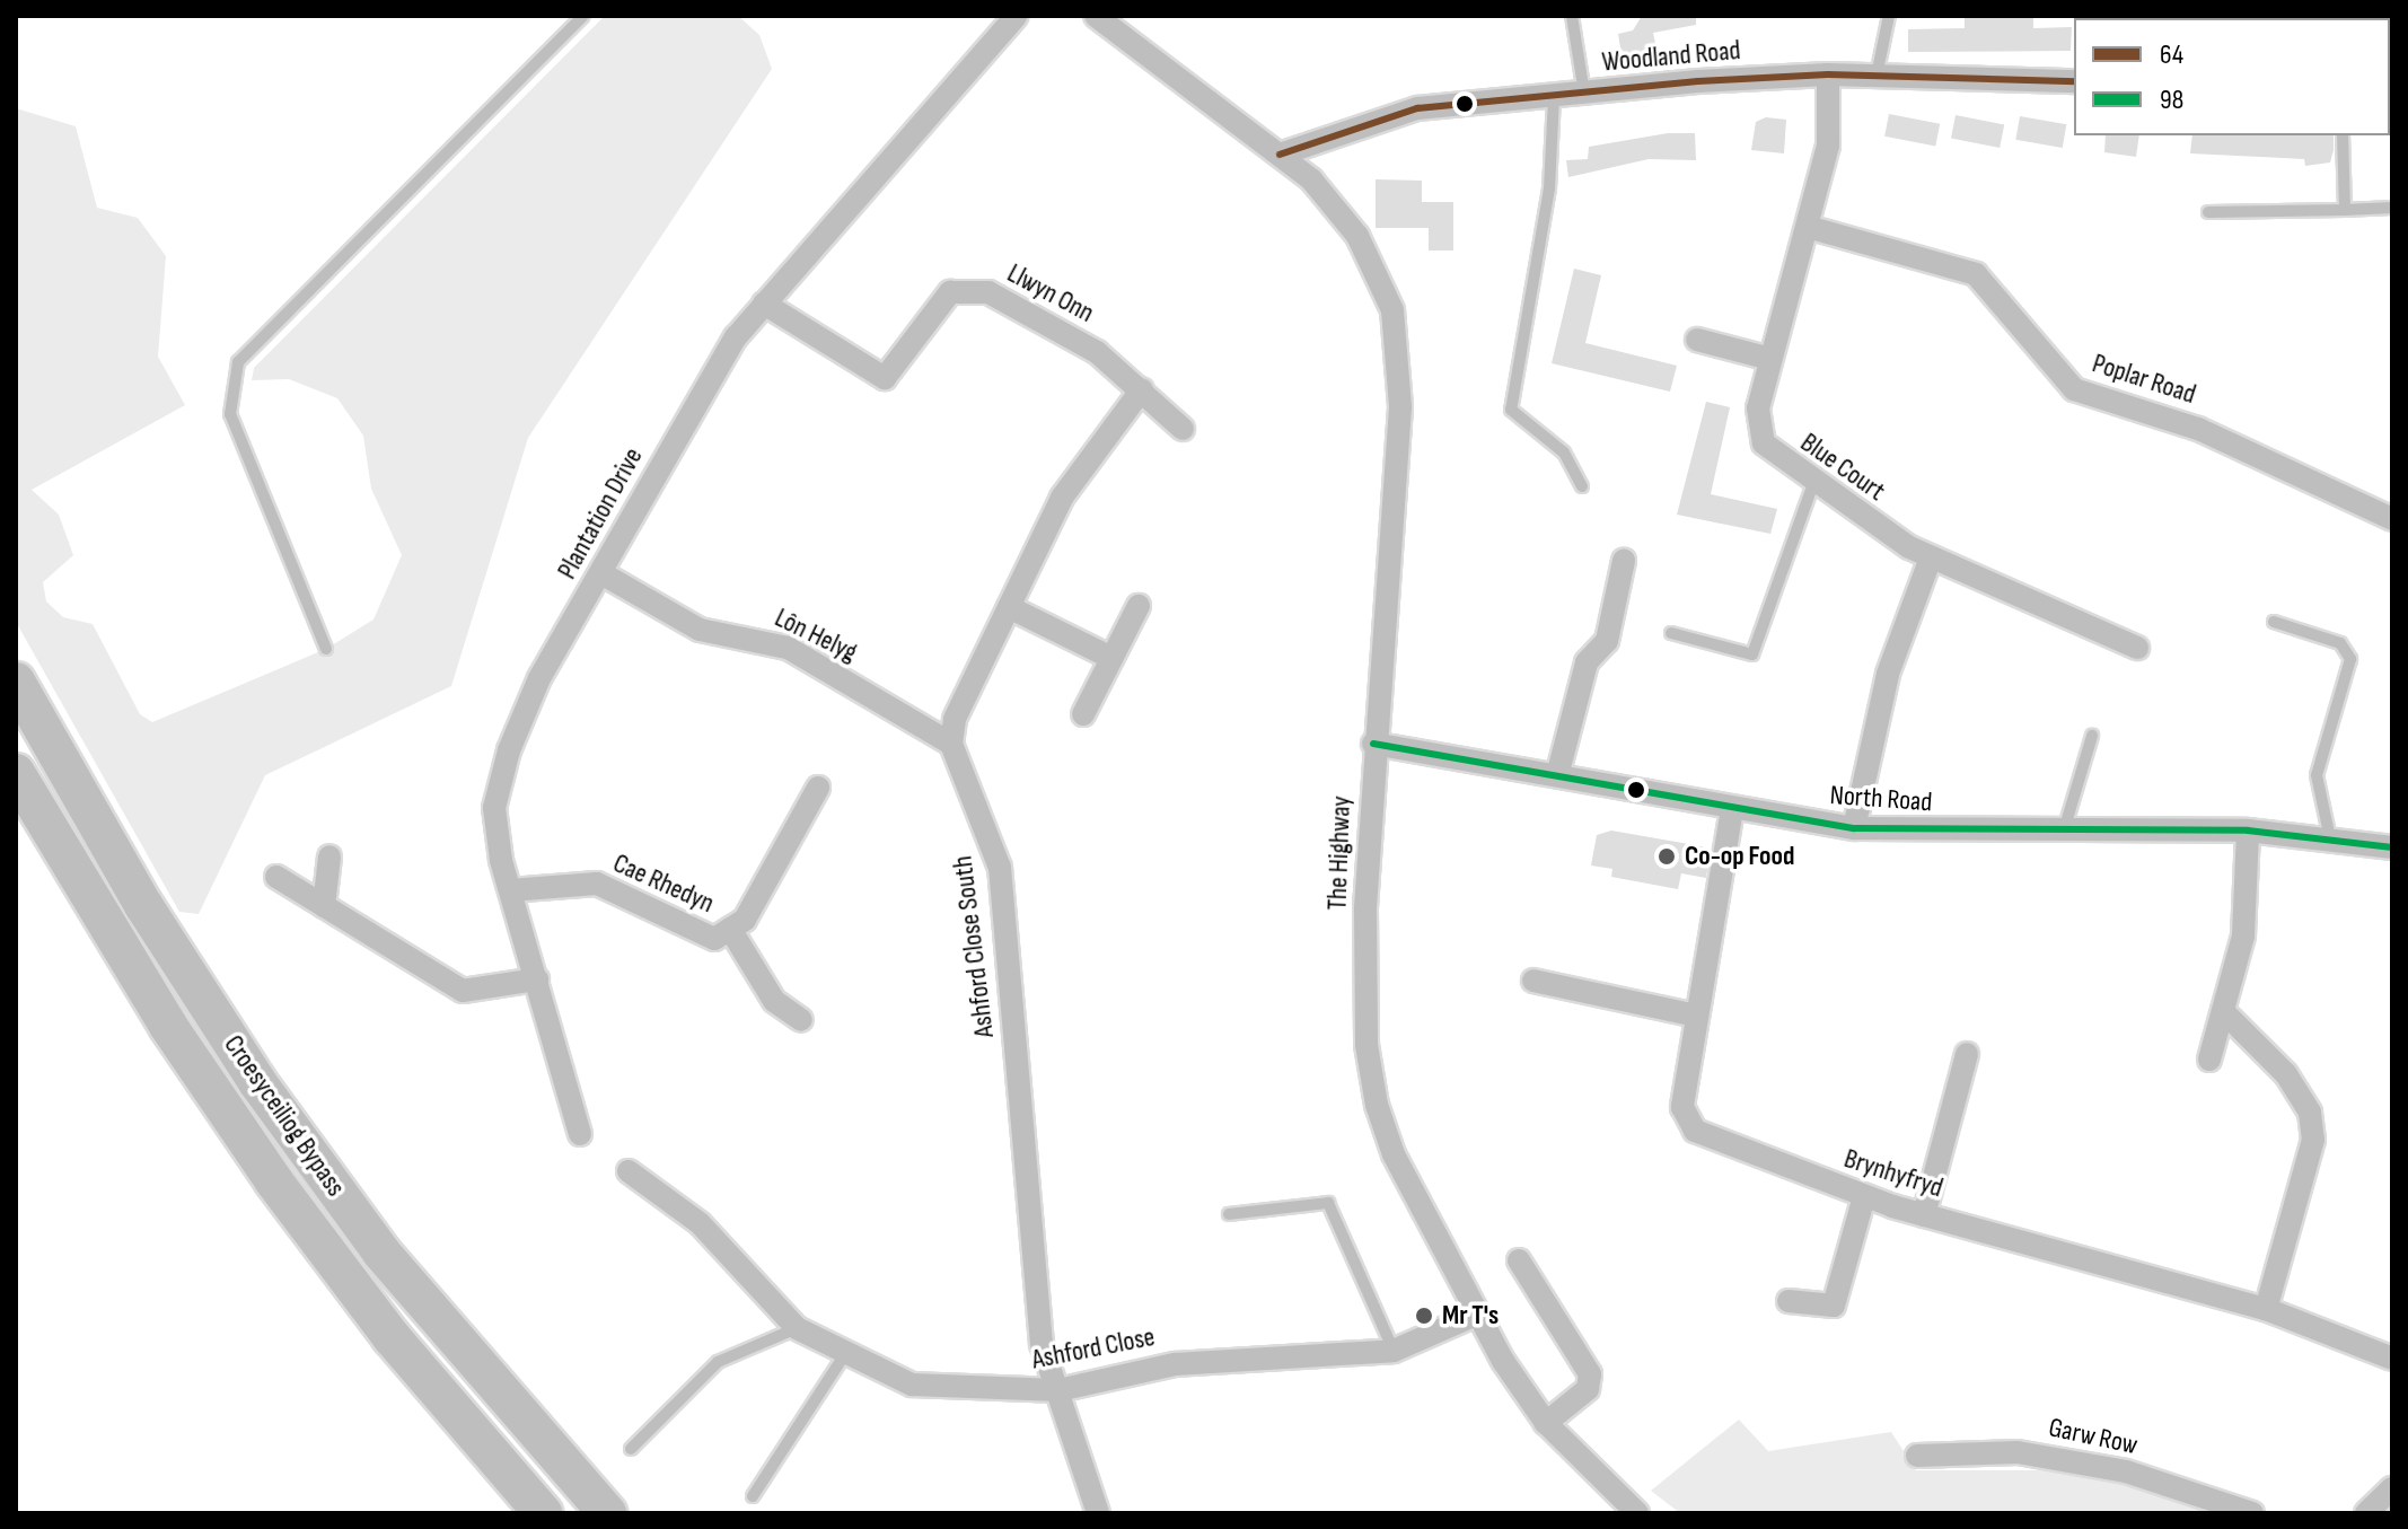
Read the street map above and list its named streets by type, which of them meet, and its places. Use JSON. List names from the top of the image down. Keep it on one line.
{"streets":{"highway":["Croesyceiliog Bypass"],"street":["Woodland Road","Llwyn Onn","Poplar Road","Blue Court","Plantation Drive","Lôn Helyg","North Road","The Highway","Cae Rhedyn","Ashford Close South","Brynhyfryd","Ashford Close","Garw Row"]},"crossings":[["Woodland Road","Blue Court"],["Woodland Road","The Highway"],["Llwyn Onn","Plantation Drive"],["Poplar Road","Blue Court"],["Plantation Drive","Lôn Helyg"],["Plantation Drive","Cae Rhedyn"],["Lôn Helyg","Ashford Close South"],["North Road","The Highway"],["North Road","Brynhyfryd"],["The Highway","Ashford Close"],["Ashford Close South","Ashford Close"]],"places":["Co-op Food","Mr T's"],"lines":["transit line 64","transit line 98"],"legend":["64","98"]}
